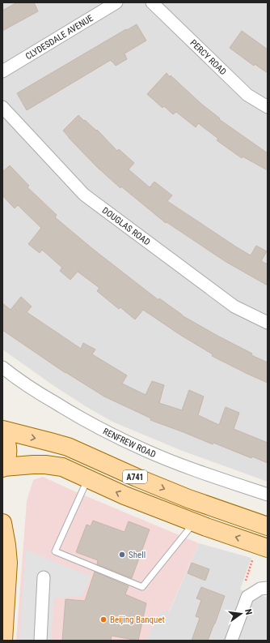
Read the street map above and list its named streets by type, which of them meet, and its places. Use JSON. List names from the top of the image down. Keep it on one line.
{"streets":{"main road":["A741"],"street":["CLYDESDALE AVENUE","PERCY ROAD","DOUGLAS ROAD","RENFREW ROAD"]},"places":["Shell","Beijing Banquet"],"north":"right"}
